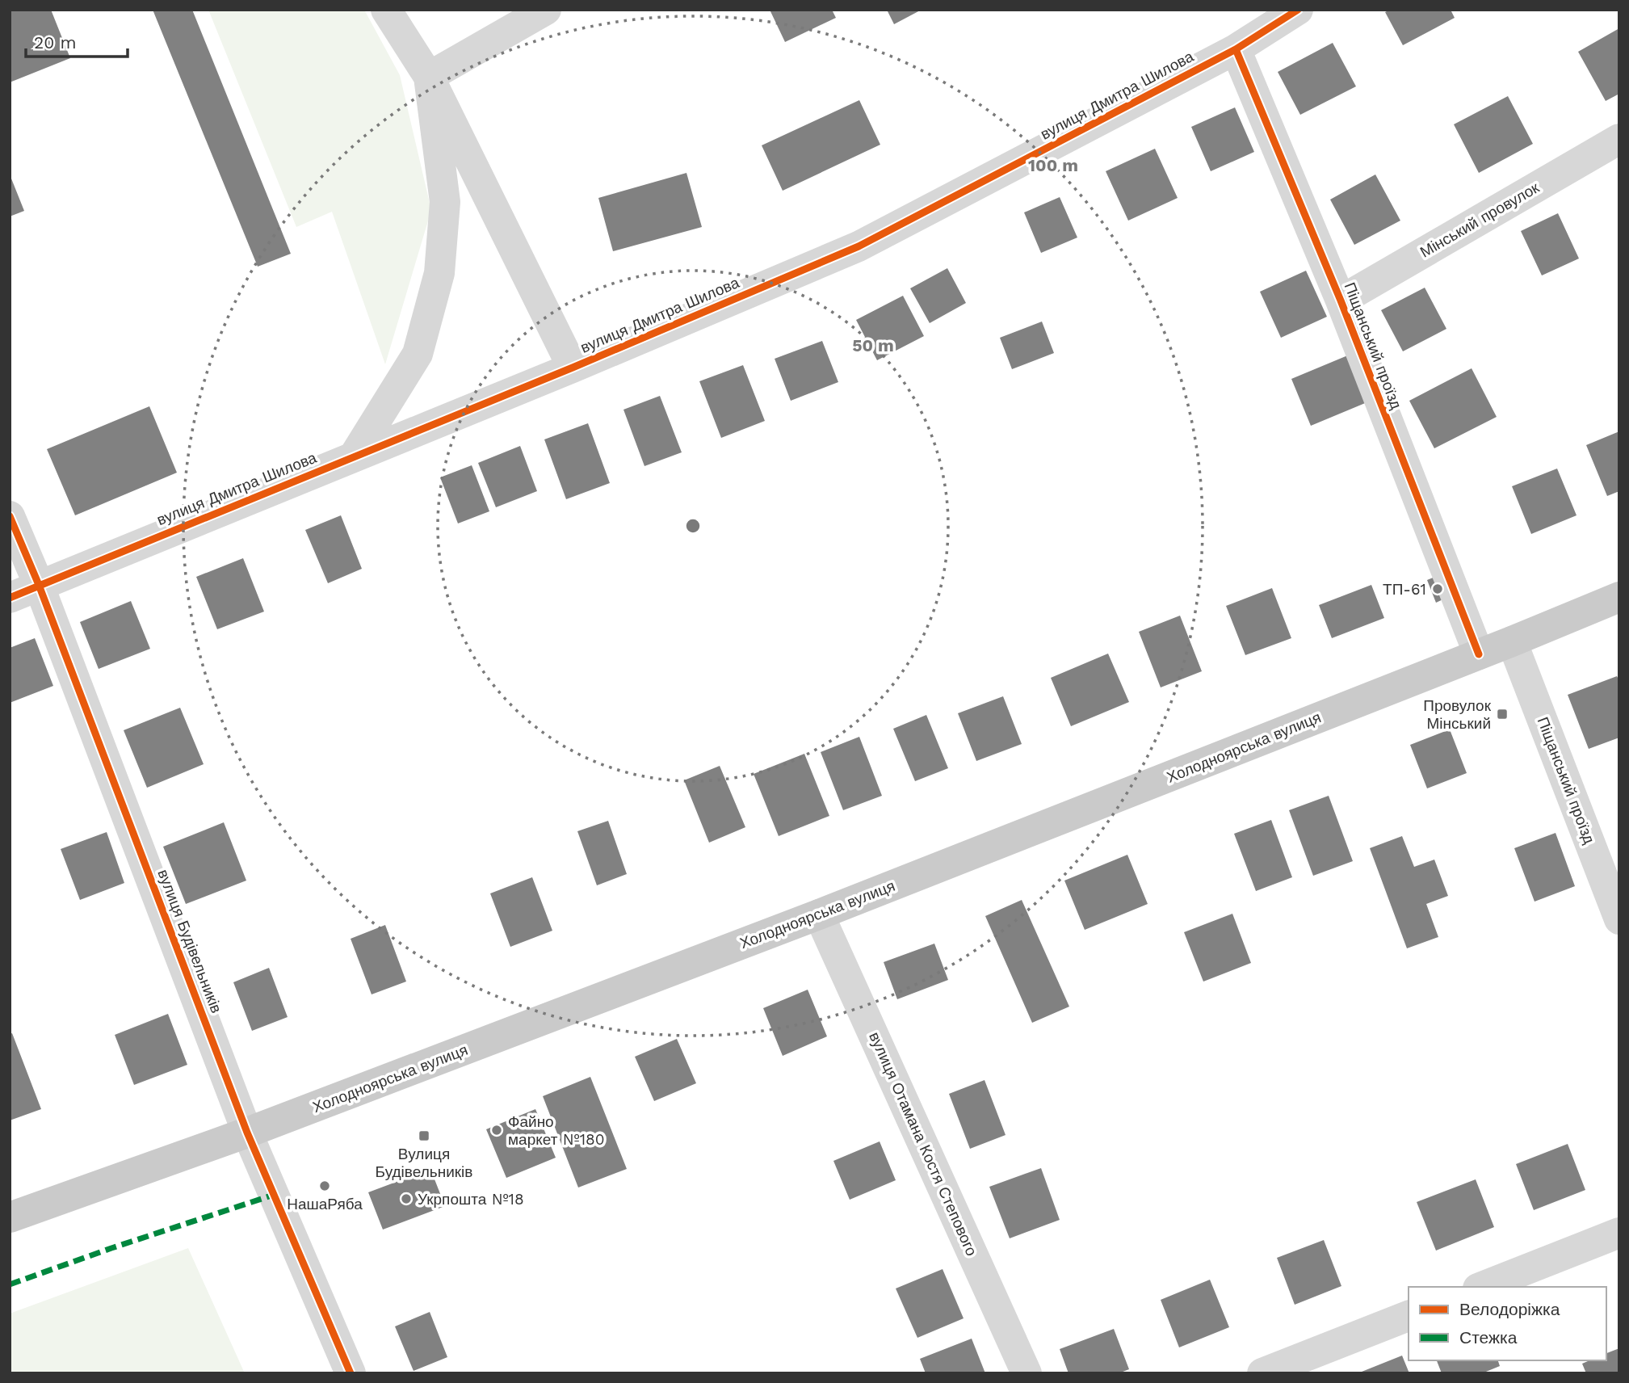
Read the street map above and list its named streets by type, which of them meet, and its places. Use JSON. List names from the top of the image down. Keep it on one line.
{"streets":{"main road":["Холодноярська вулиця"],"street":["вулиця Дмитра Шилова","Мінський провулок","Піщанський проїзд","вулиця Будівельників","вулиця Отамана Костя Степового"]},"crossings":[["вулиця Дмитра Шилова","Піщанський проїзд"],["вулиця Дмитра Шилова","вулиця Будівельників"],["Мінський провулок","Піщанський проїзд"],["Піщанський проїзд","Холодноярська вулиця"],["Холодноярська вулиця","вулиця Будівельників"],["Холодноярська вулиця","вулиця Отамана Костя Степового"]],"places":{"other":["ТП-61","Файно маркет №180","НашаРяба","Укрпошта №18"],"transit":["Провулок Мінський","Вулиця Будівельників"]},"legend":["Велодоріжка","Стежка"],"scale_bar":"20 m","rings":["100 m","50 m"]}
